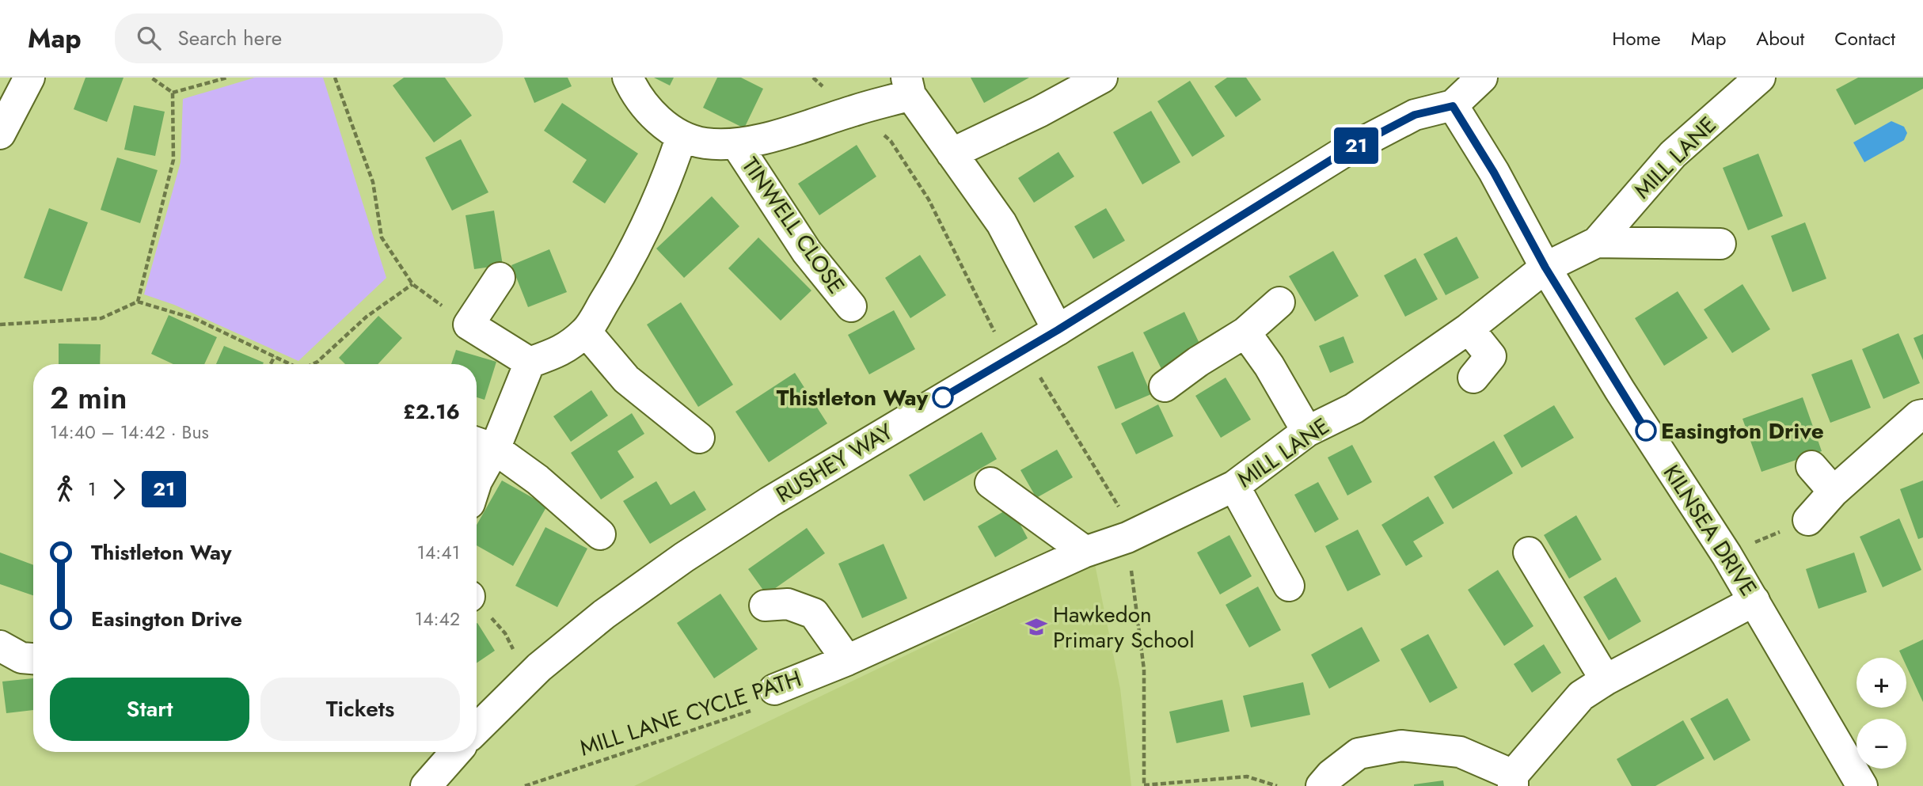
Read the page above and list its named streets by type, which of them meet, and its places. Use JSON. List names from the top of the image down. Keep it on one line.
{"streets":{"street":["MILL LANE","TINWELL CLOSE","RUSHEY WAY","KILNSEA DRIVE"],"path":["MILL LANE CYCLE PATH"]},"crossings":[["MILL LANE","KILNSEA DRIVE"],["MILL LANE","MILL LANE CYCLE PATH"],["RUSHEY WAY","KILNSEA DRIVE"]],"places":{"other":["Thistleton Way","Easington Drive"],"school or university":["Hawkedon Primary School"]},"lines":["bus line 21"],"page":{"header":"Map","search":"Search here","nav":["Home","Map","About","Contact"],"on_map":"21","heading":["2 min","14:40 – 14:42 · Bus","£2.16"],"legs":["1","21"],"list":[{"name":"Thistleton Way","value":"14:41"},{"name":"Easington Drive","value":"14:42"}],"map_buttons":["+","−"],"buttons":["Start","Tickets"]}}
